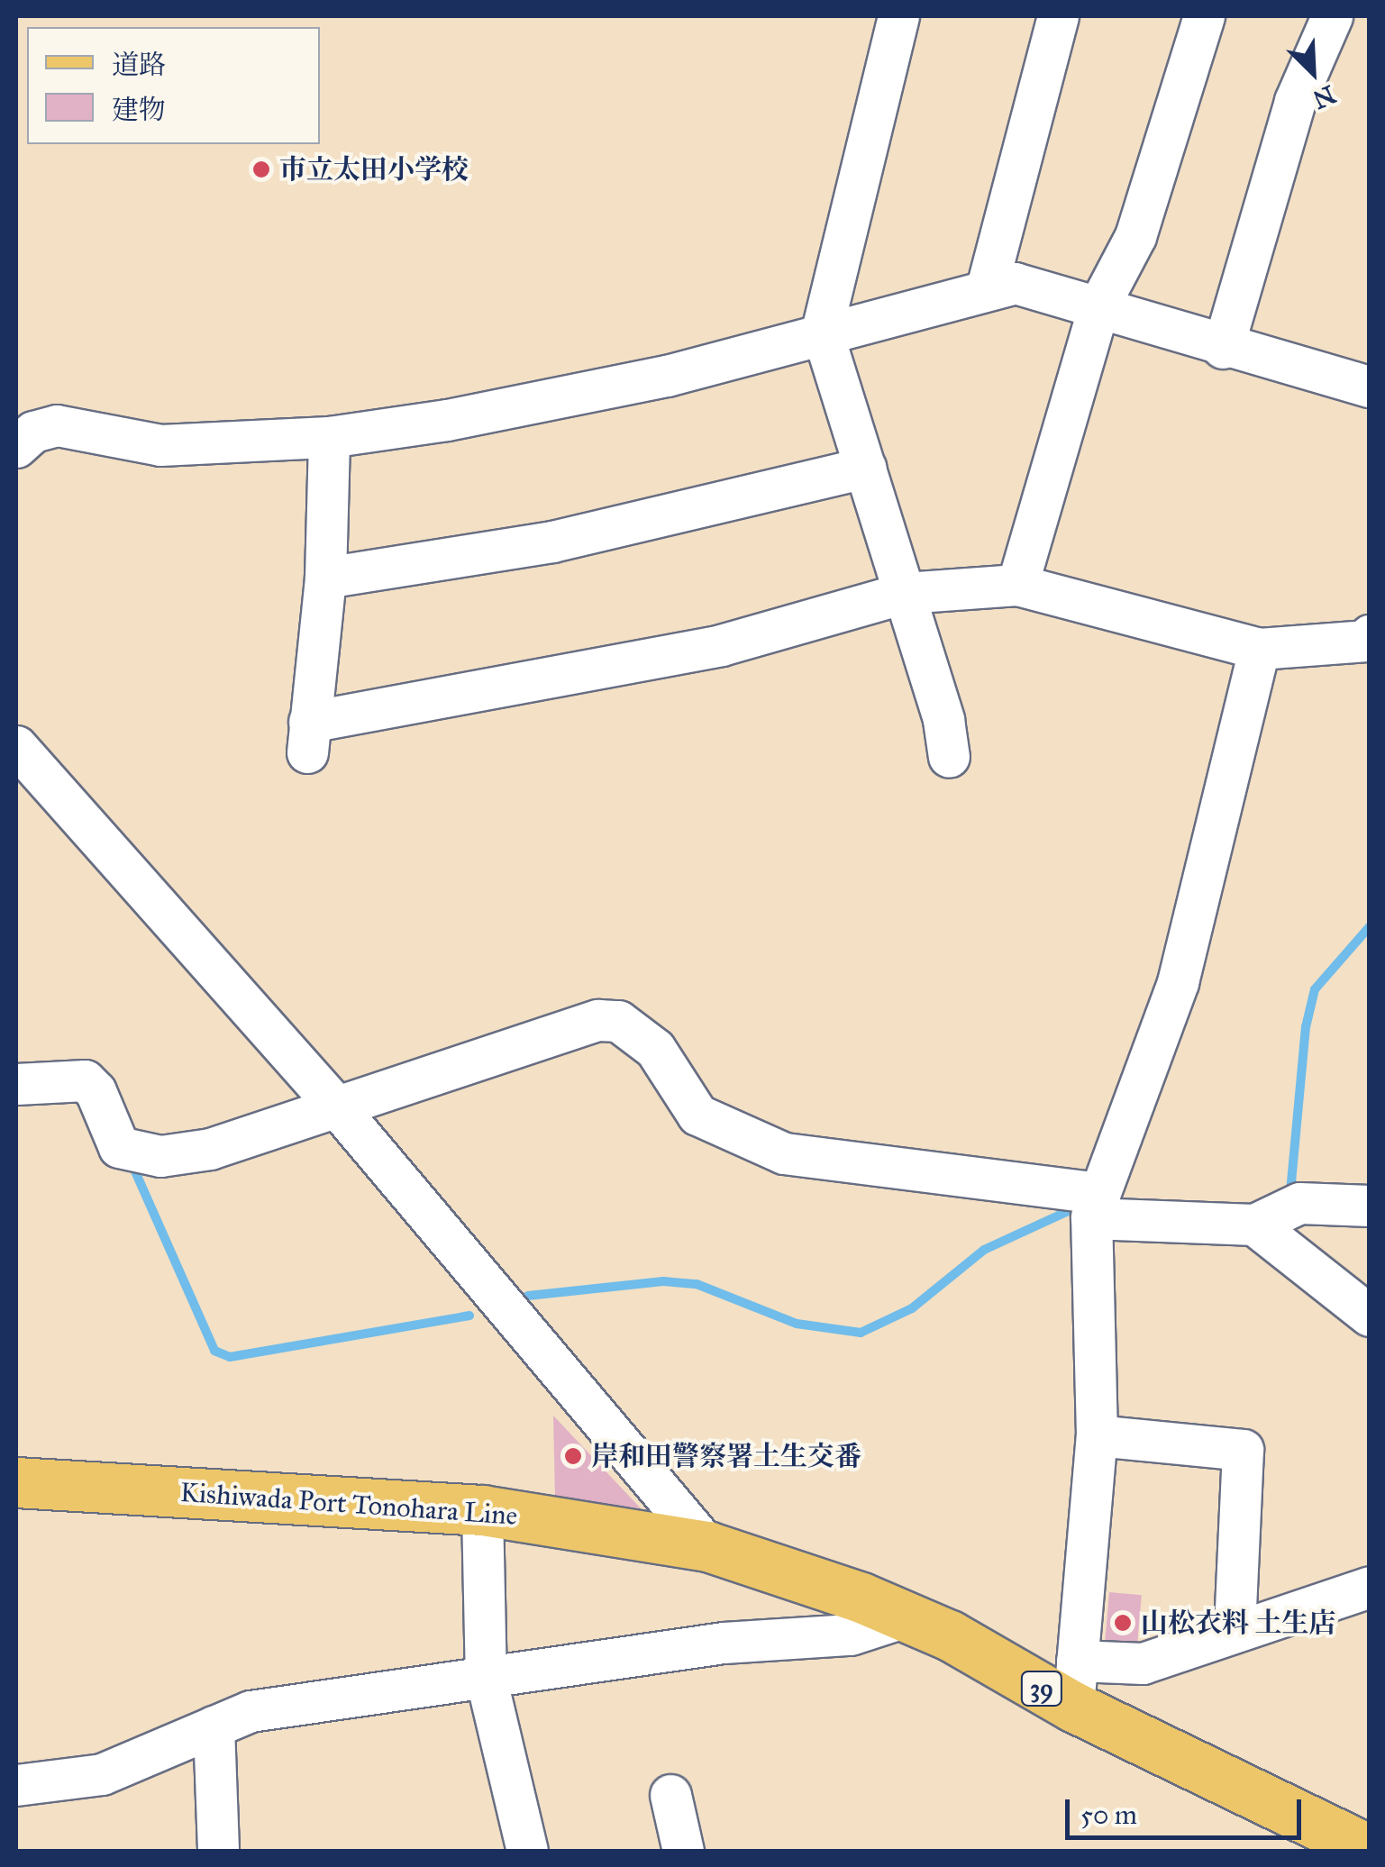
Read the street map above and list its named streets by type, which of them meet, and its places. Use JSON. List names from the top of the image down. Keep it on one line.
{"streets":{"main road":["Kishiwada Port Tonohara Line","39"]},"places":["市立太田小学校","岸和田警察署土生交番","山松衣料 土生店"],"legend":["道路","建物"],"scale_bar":"50 m","north":"bottom right"}
